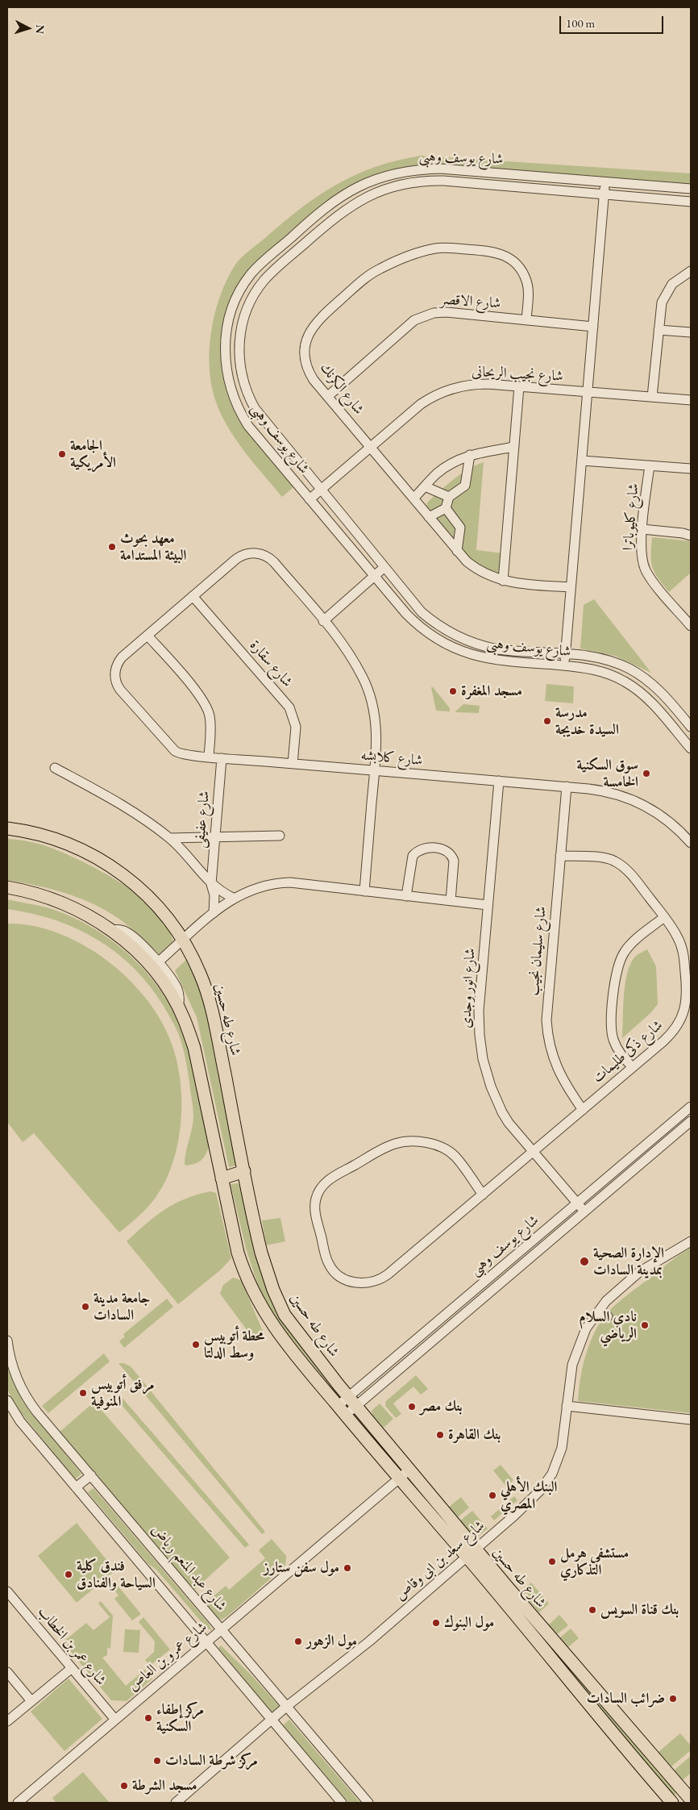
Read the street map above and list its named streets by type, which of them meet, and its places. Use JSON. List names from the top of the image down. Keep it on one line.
{"streets":{"main road":["شارع طه حسين"],"street":["شارع يوسف وهبى","شارع الاقصر","شارع نجيب الريحانى","شارع الكرنك","شارع كليوباترا","شارع سقارة","شارع كلابشه","شارع عفيفى","شارع سليمان نجيب","شارع انور وجدى","شارع ذكى طليمات","شارع سعد بن ابى وقاص","شارع عبد المنعم رياض","شارع عمر بن الخطاب","شارع عمرو بن العاص"]},"crossings":[["شارع يوسف وهبى","شارع نجيب الريحانى"],["شارع يوسف وهبى","شارع انور وجدى"],["شارع يوسف وهبى","شارع طه حسين"],["شارع الاقصر","شارع الكرنك"],["شارع نجيب الريحانى","شارع الكرنك"],["شارع سقارة","شارع كلابشه"],["شارع كلابشه","شارع عفيفى"],["شارع كلابشه","شارع سليمان نجيب"],["شارع كلابشه","شارع انور وجدى"],["شارع سليمان نجيب","شارع ذكى طليمات"],["شارع انور وجدى","شارع ذكى طليمات"],["شارع طه حسين","شارع سعد بن ابى وقاص"],["شارع طه حسين","شارع عمرو بن العاص"],["شارع سعد بن ابى وقاص","شارع عبد المنعم رياض"],["شارع عبد المنعم رياض","شارع عمرو بن العاص"],["شارع عمر بن الخطاب","شارع عمرو بن العاص"]],"places":["الجامعة الأمريكية","معهد بحوث البيئة المستدامة","مسجد المغفرة","مدرسة السيدة خديجة","سوق السكنية الخامسة","الإدارة الصحية بمدينة السادات","جامعة مدينة السادات","نادي السلام الرياضي","محطة أتوبيس وسط الدلتا","مرفق أتوبيس المنوفية","بنك مصر","بنك القاهرة","البنك الأهلي المصري","مستشفى هرمل التذكاري","مول سفن ستارز","فندق كلية السياحة والفنادق","بنك قناة السويس","مول البنوك","مول الزهور","ضرائب السادات","مركز إطفاء السكنية","مركز شرطة السادات","مسجد الشرطة"],"scale_bar":"100 m","north":"right"}
